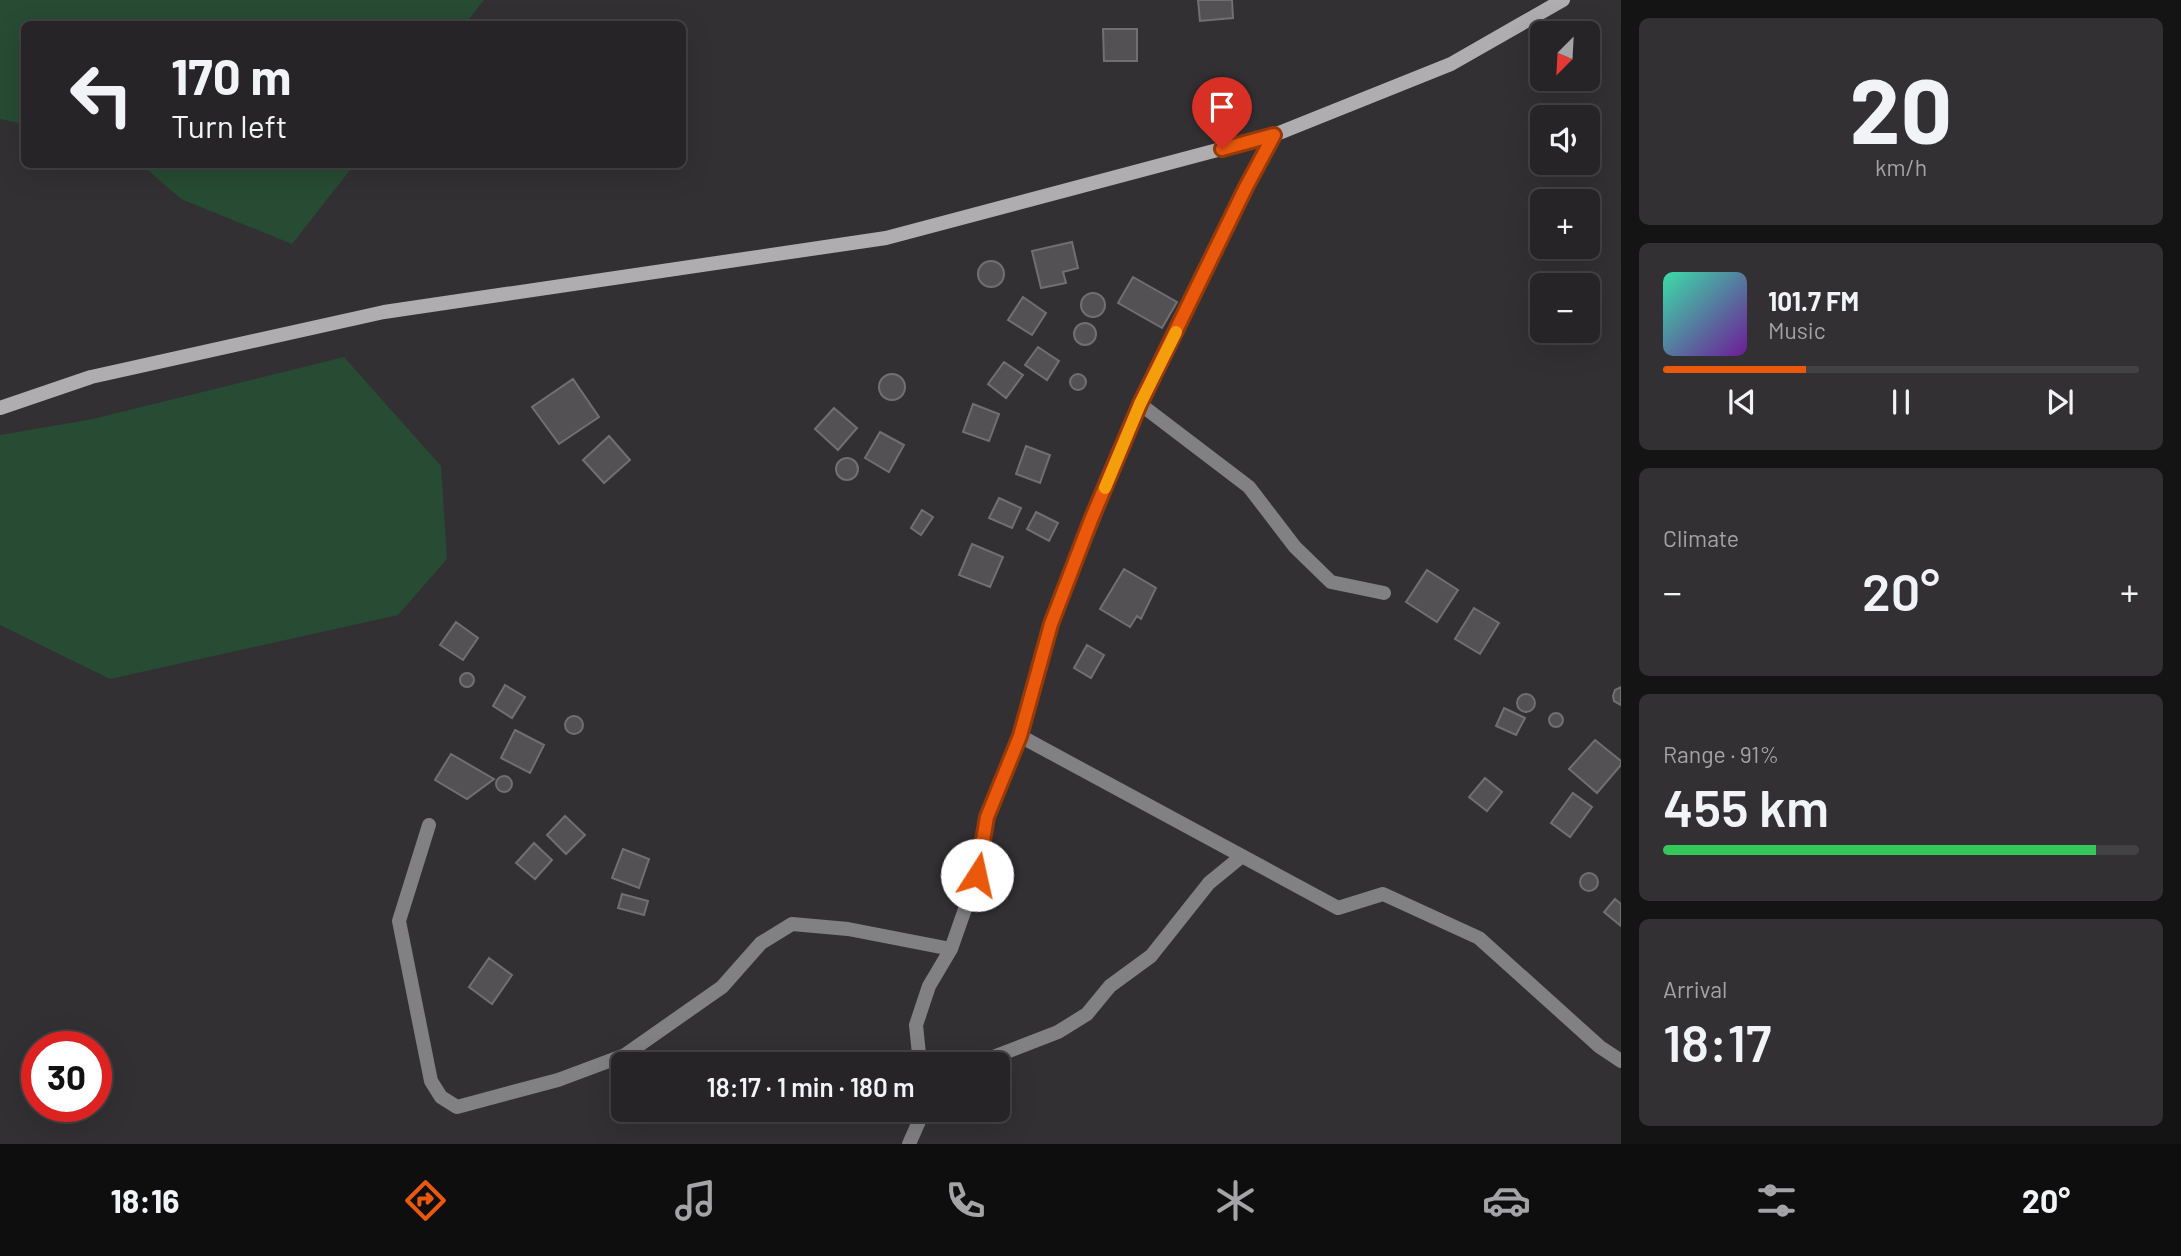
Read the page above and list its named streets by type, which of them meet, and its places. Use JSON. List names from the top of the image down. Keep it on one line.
{"north":"bottom left","page":{"tile":[["20","km/h"],"Climate",["Range · 91%","455 km"],["Arrival","18:17"]],"map_buttons":["+","−"],"turn":["170 m","Turn left"],"song":["101.7 FM","Music"],"heat":["−","20°","+"],"limit":"30","trip":"18:17 · 1 min · 180 m","tabs":["18:16","20°"]}}
